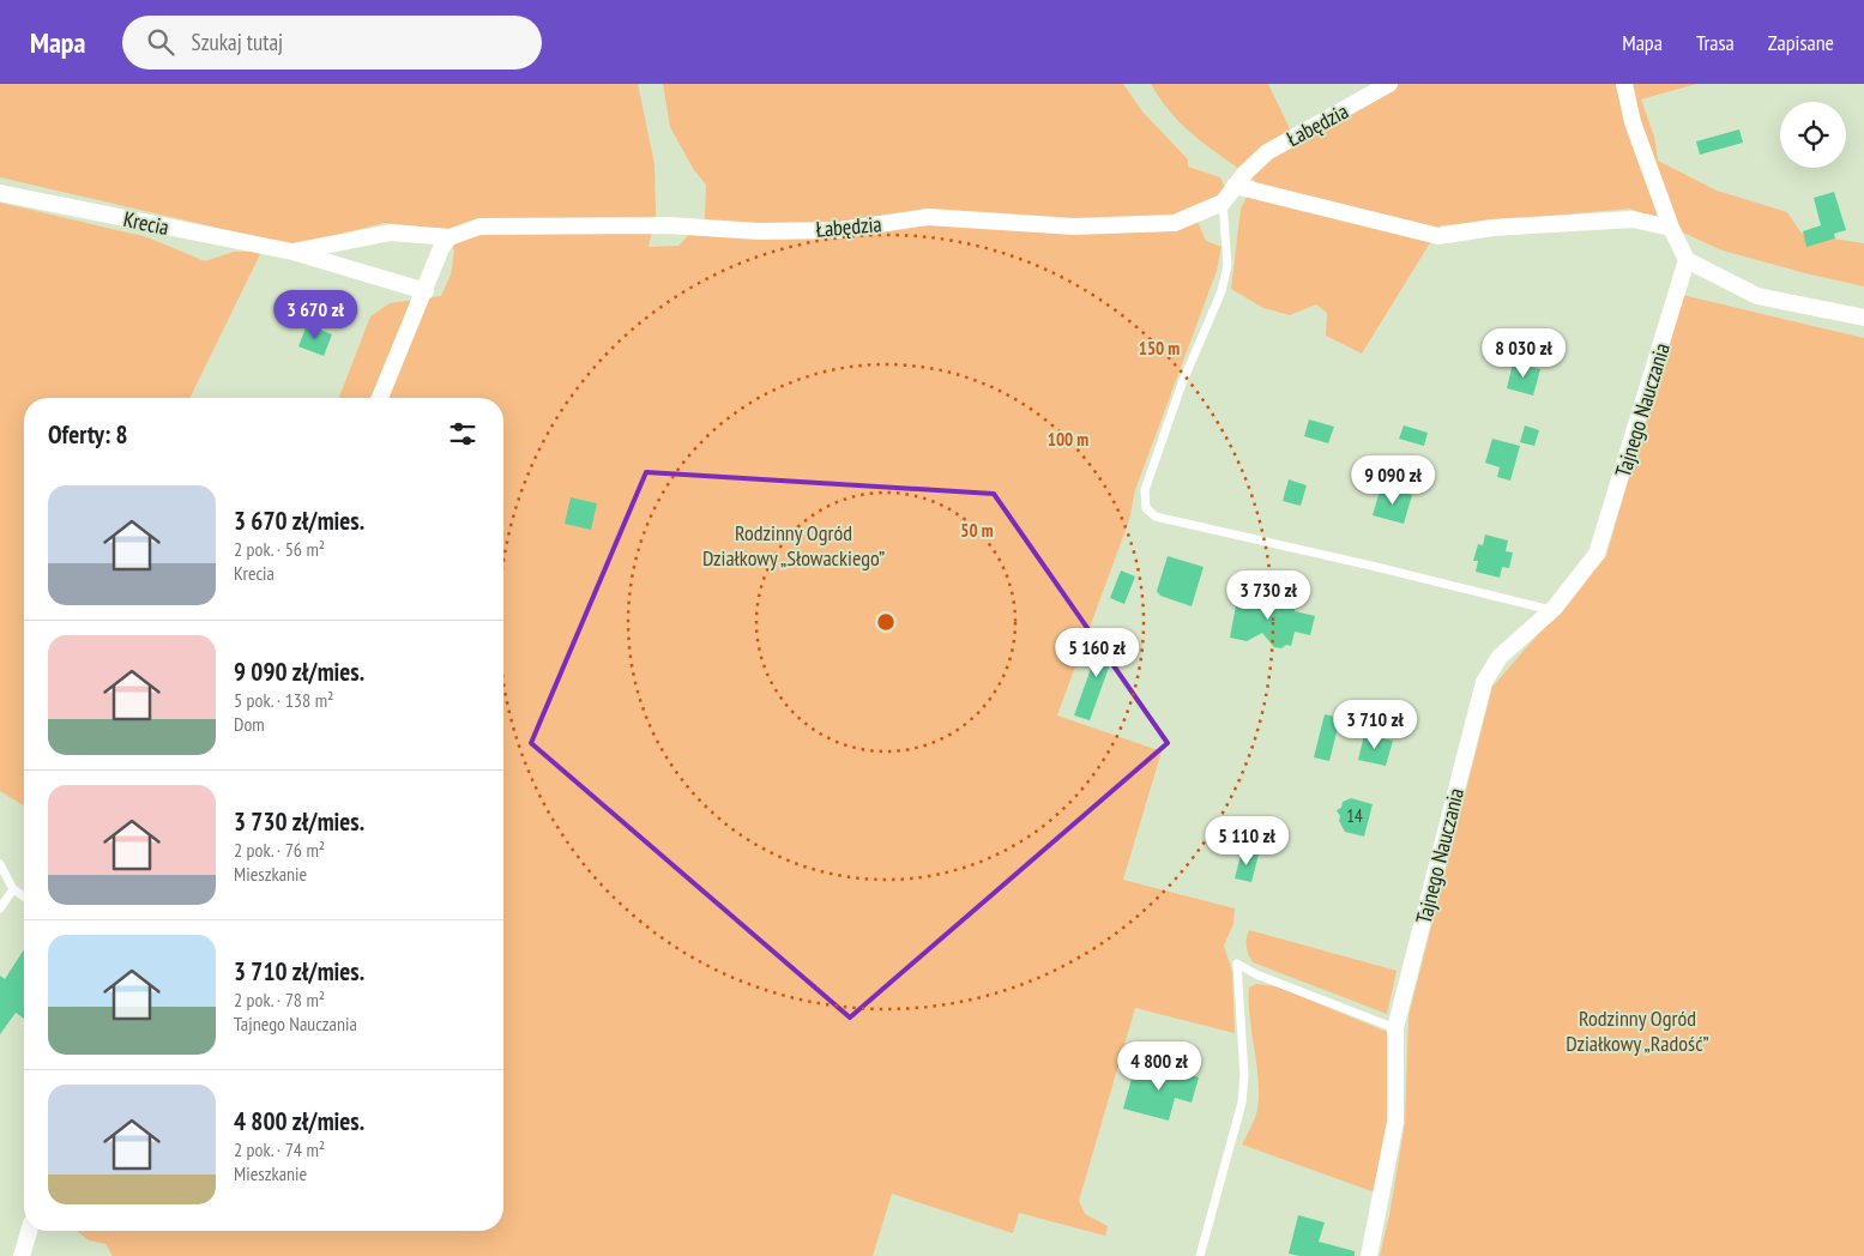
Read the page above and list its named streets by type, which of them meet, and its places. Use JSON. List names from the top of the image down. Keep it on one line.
{"streets":{"street":["Łabędzia","Krecia","Tajnego Nauczania"]},"crossings":[["Łabędzia","Krecia"]],"parks":["Rodzinny Ogród Działkowy „Słowackiego”","Rodzinny Ogród Działkowy „Radość”"],"house_numbers":["14"],"page":{"header":"Mapa","search":"Szukaj tutaj","nav":["Mapa","Trasa","Zapisane"],"price":["3 670 zł","8 030 zł","9 090 zł","3 730 zł","5 160 zł","3 710 zł","5 110 zł","4 800 zł"],"heading":"Oferty: 8","list":[{"name":"3 670 zł/mies.","note":"2 pok. · 56 m² · Krecia"},{"name":"9 090 zł/mies.","note":"5 pok. · 138 m² · Dom"},{"name":"3 730 zł/mies.","note":"2 pok. · 76 m² · Mieszkanie"},{"name":"3 710 zł/mies.","note":"2 pok. · 78 m² · Tajnego Nauczania"},{"name":"4 800 zł/mies.","note":"2 pok. · 74 m² · Mieszkanie"}]},"rings":["150 m","100 m","50 m"]}
